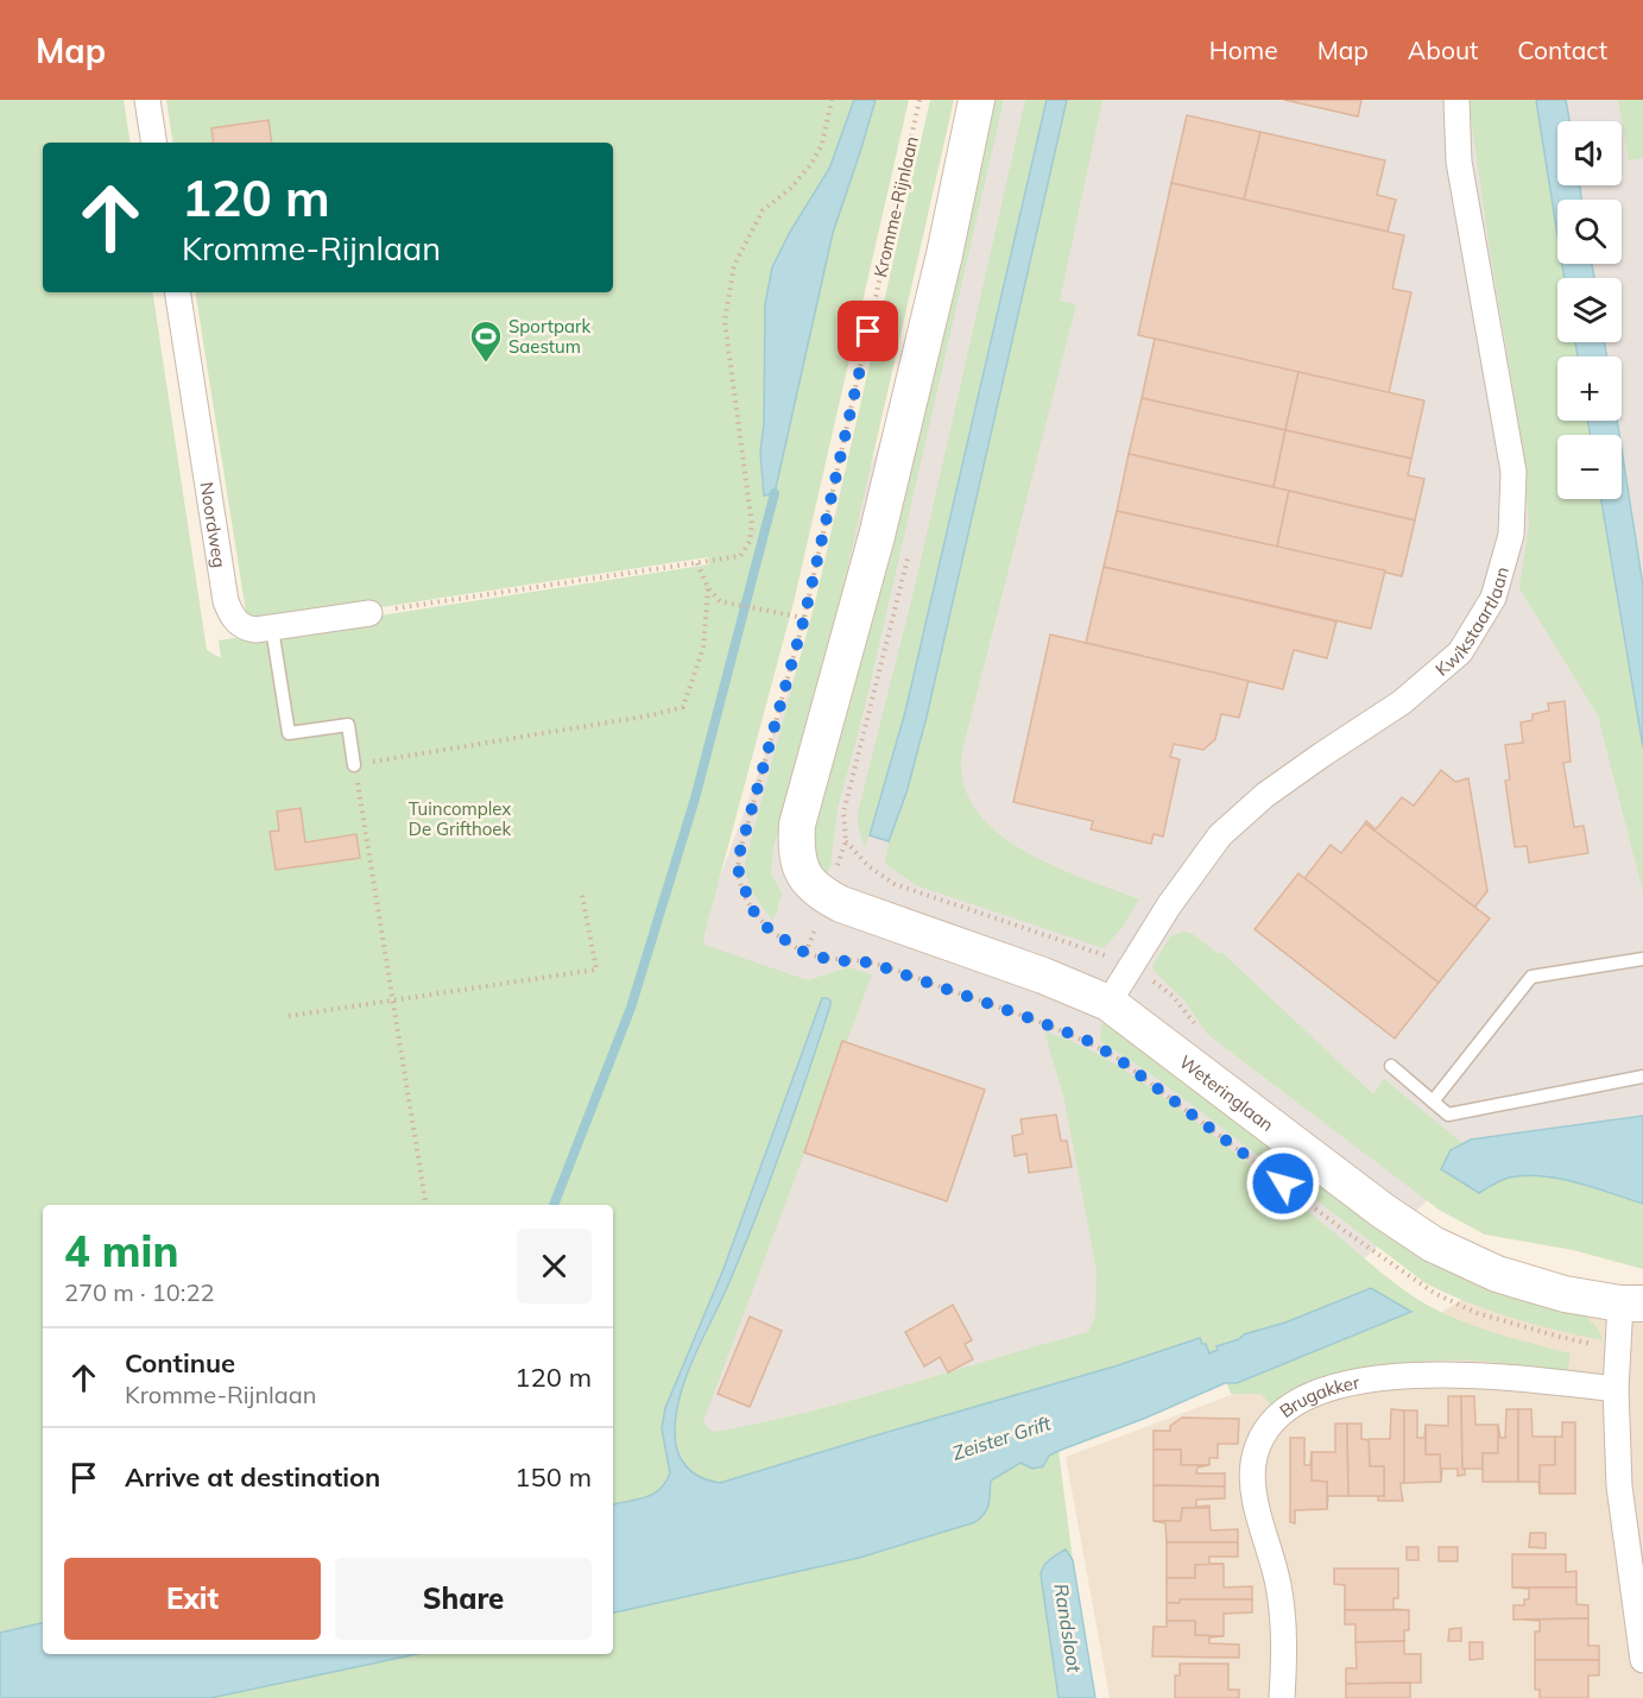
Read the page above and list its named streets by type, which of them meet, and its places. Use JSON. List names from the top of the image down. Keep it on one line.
{"streets":{"street":["Noordweg","Kwikstaartlaan","Weteringlaan","Brugakker"],"path":["Kromme-Rijnlaan"]},"crossings":[["Kwikstaartlaan","Weteringlaan"]],"water":["Zeister Grift","Randsloot"],"parks":["Tuincomplex De Grifthoek"],"places":{"sports":["Sportpark Saestum"]},"page":{"header":"Map","nav":["Home","Map","About","Contact"],"map_buttons":["+","−"],"turn":["120 m","Kromme-Rijnlaan"],"heading":["4 min","270 m · 10:22"],"list":[{"name":"Continue","note":"Kromme-Rijnlaan","value":"120 m"},{"name":"Arrive at destination","value":"150 m"}],"buttons":["Exit","Share"]}}
